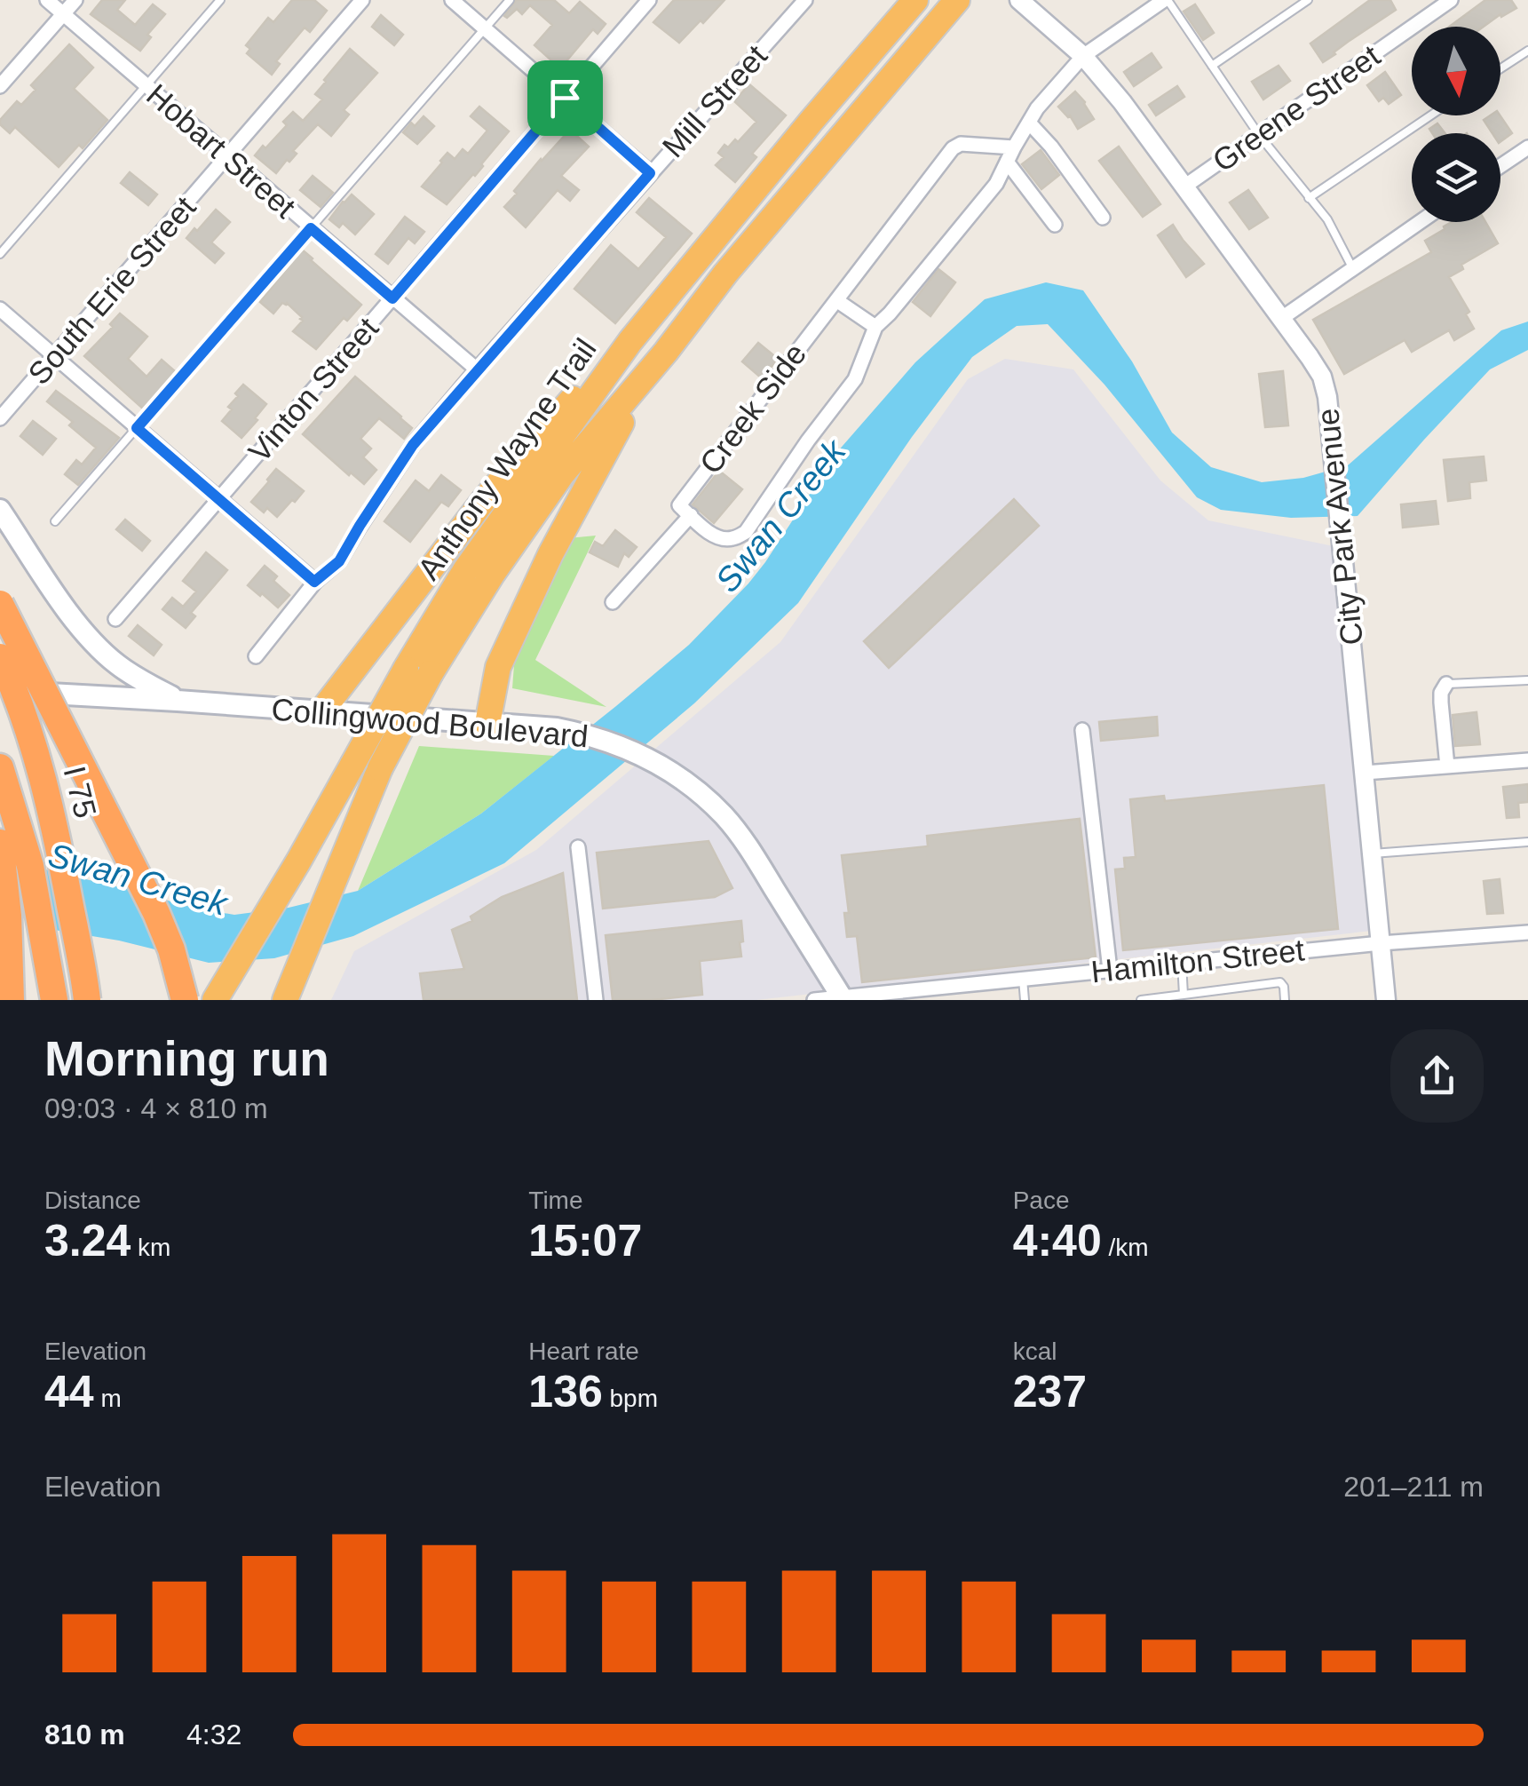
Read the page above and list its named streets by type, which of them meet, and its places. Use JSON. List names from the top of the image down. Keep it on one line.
{"streets":{"highway":["Anthony Wayne Trail","I 75"],"main road":["Collingwood Boulevard"],"street":["Mill Street","Greene Street","Hobart Street","South Erie Street","Vinton Street","Creek Side","City Park Avenue","Hamilton Street"]},"crossings":[["Mill Street","Hobart Street"],["Greene Street","City Park Avenue"],["Hobart Street","South Erie Street"],["Hobart Street","Vinton Street"],["Creek Side","City Park Avenue"],["City Park Avenue","Hamilton Street"],["Collingwood Boulevard","Hamilton Street"]],"water":["Swan Creek"],"north":"bottom","page":{"heading":["Morning run","09:03 · 4 × 810 m"],"stats":[["Distance","3.24 km"],["Time","15:07"],["Pace","4:40 /km"],["Elevation","44 m"],["Heart rate","136 bpm"],["kcal","237"]],"chart":["Elevation","201–211 m"],"list":[{"name":"810 m","note":"4:32"}]}}
